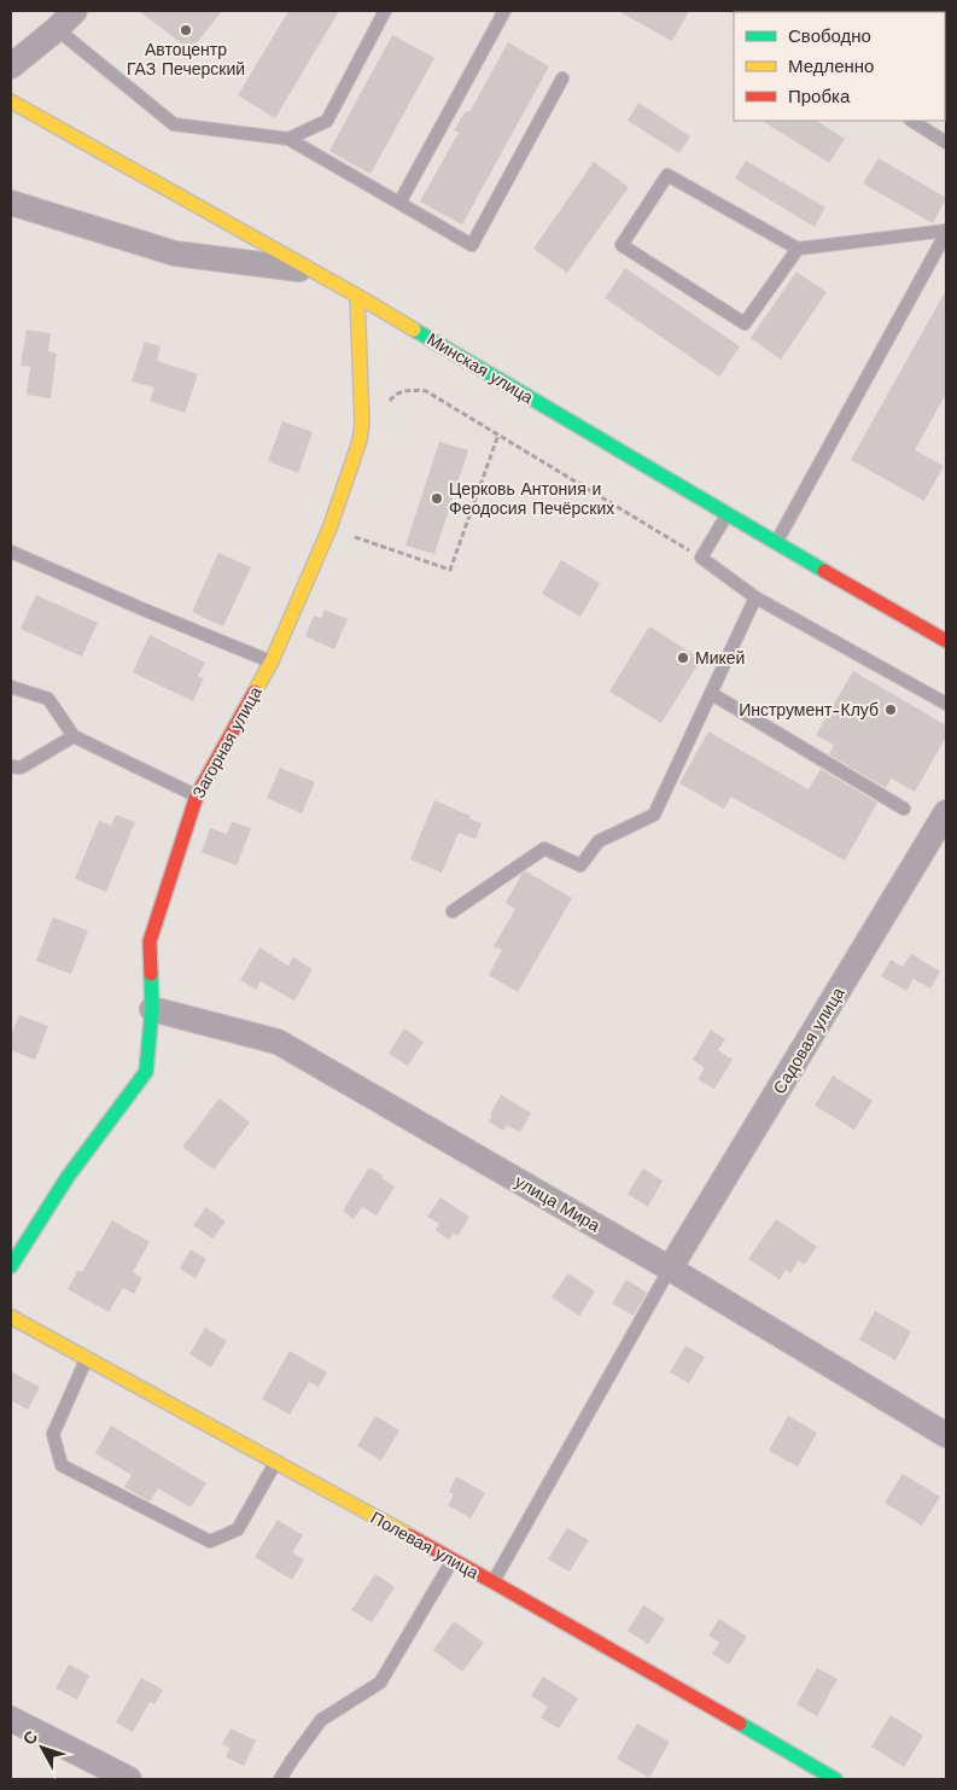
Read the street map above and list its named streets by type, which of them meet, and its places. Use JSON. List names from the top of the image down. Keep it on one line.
{"streets":{"street":["Минская улица","Загорная улица","Садовая улица","улица Мира","Полевая улица"]},"crossings":[["Минская улица","Загорная улица"],["Загорная улица","улица Мира"],["Садовая улица","улица Мира"]],"places":["Автоцентр ГАЗ Печерский","Церковь Антония и Феодосия Печёрских","Микей","Инструмент-Клуб"],"legend":["Свободно","Медленно","Пробка"],"north":"top left"}
